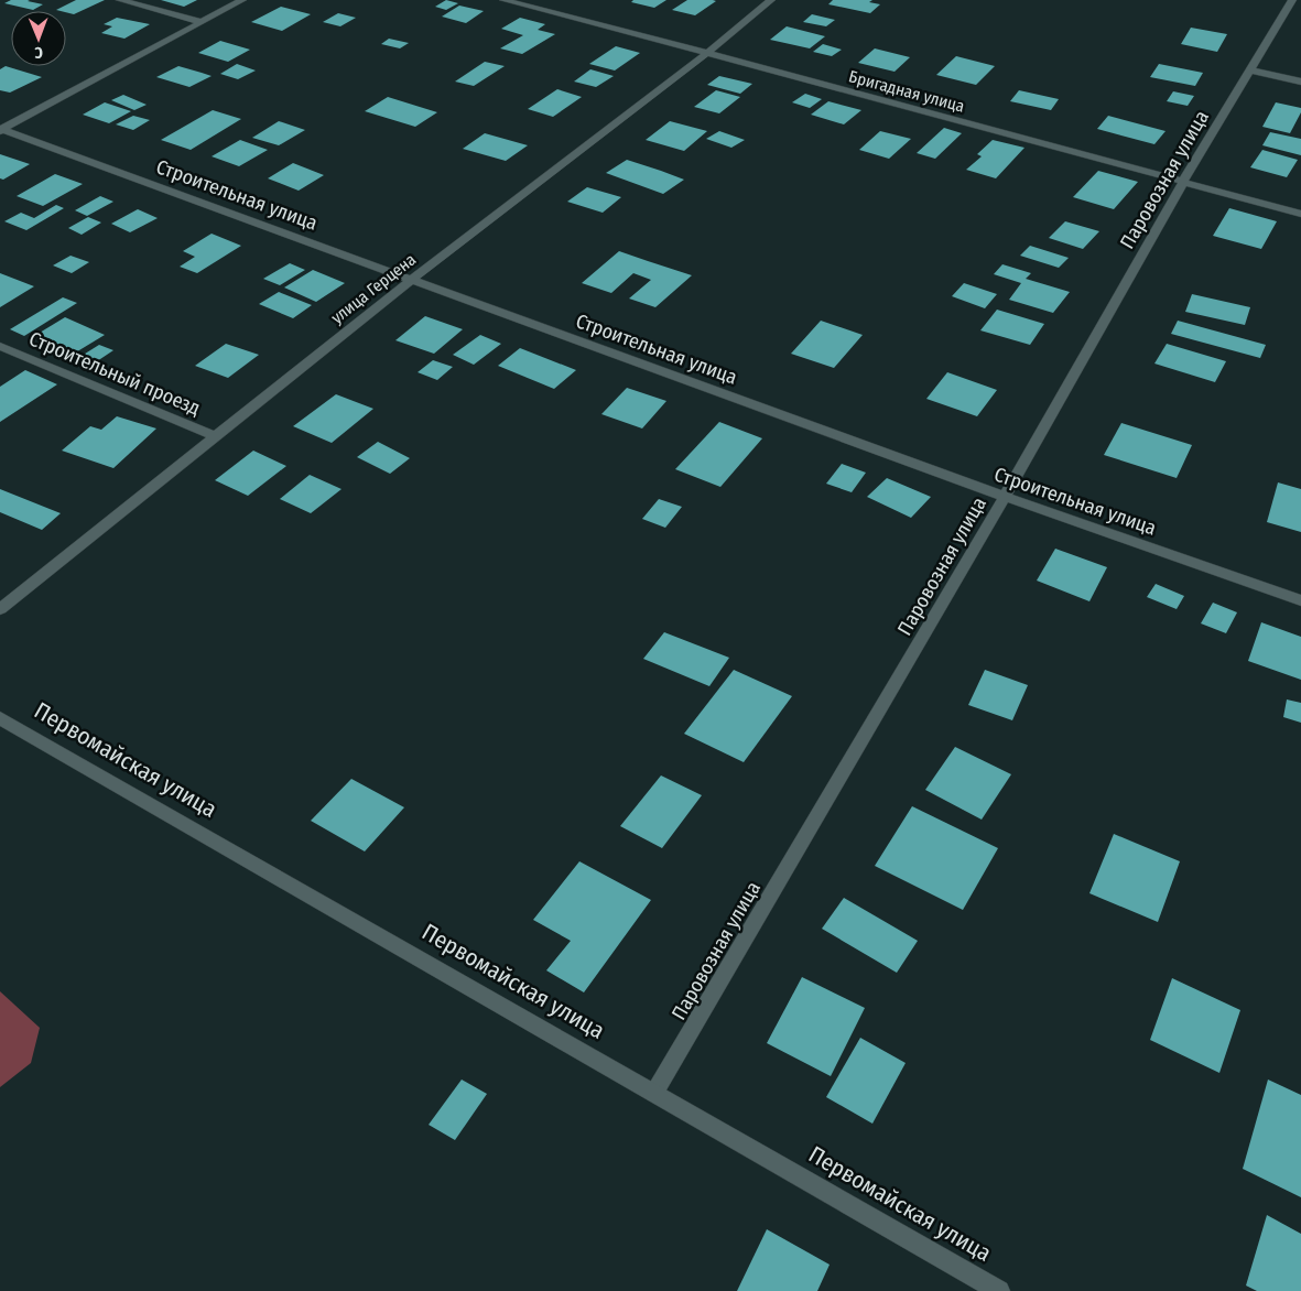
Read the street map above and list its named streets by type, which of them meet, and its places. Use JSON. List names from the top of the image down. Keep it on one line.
{"streets":{"street":["Бригадная улица","Паровозная улица","Строительная улица","улица Герцена","Строительный проезд","Первомайская улица"]},"crossings":[["Бригадная улица","Паровозная улица"],["Бригадная улица","улица Герцена"],["Паровозная улица","Строительная улица"],["Паровозная улица","Первомайская улица"],["Строительная улица","улица Герцена"],["улица Герцена","Строительный проезд"]],"north":"bottom"}
